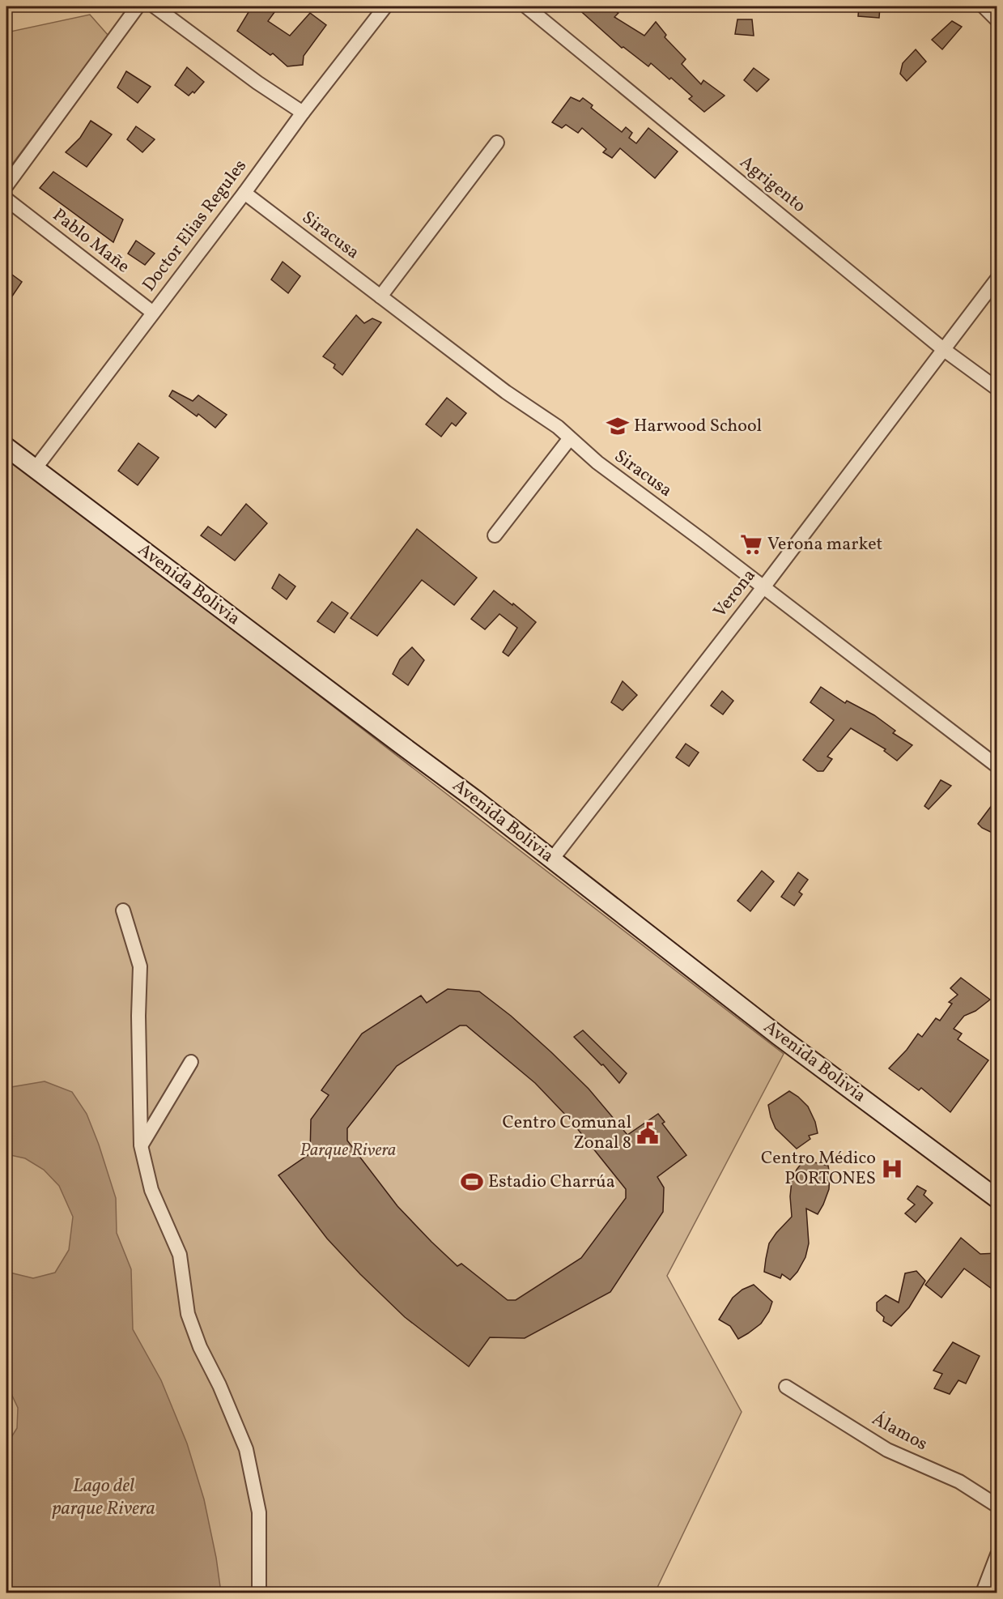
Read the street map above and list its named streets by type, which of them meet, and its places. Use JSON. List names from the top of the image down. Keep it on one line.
{"streets":{"street":["Agrigento","Doctor Elias Regules","Siracusa","Pablo Mañe","Avenida Bolivia","Verona","Álamos"]},"crossings":[["Agrigento","Verona"],["Doctor Elias Regules","Siracusa"],["Doctor Elias Regules","Pablo Mañe"],["Doctor Elias Regules","Avenida Bolivia"],["Siracusa","Verona"],["Avenida Bolivia","Verona"]],"water":["Lago del parque Rivera"],"parks":["Parque Rivera"],"places":{"school or university":["Harwood School"],"supermarket":["Verona market"],"public building":["Centro Comunal Zonal 8"],"hospital":["Centro Médico PORTONES"],"sports":["Estadio Charrúa"]}}
